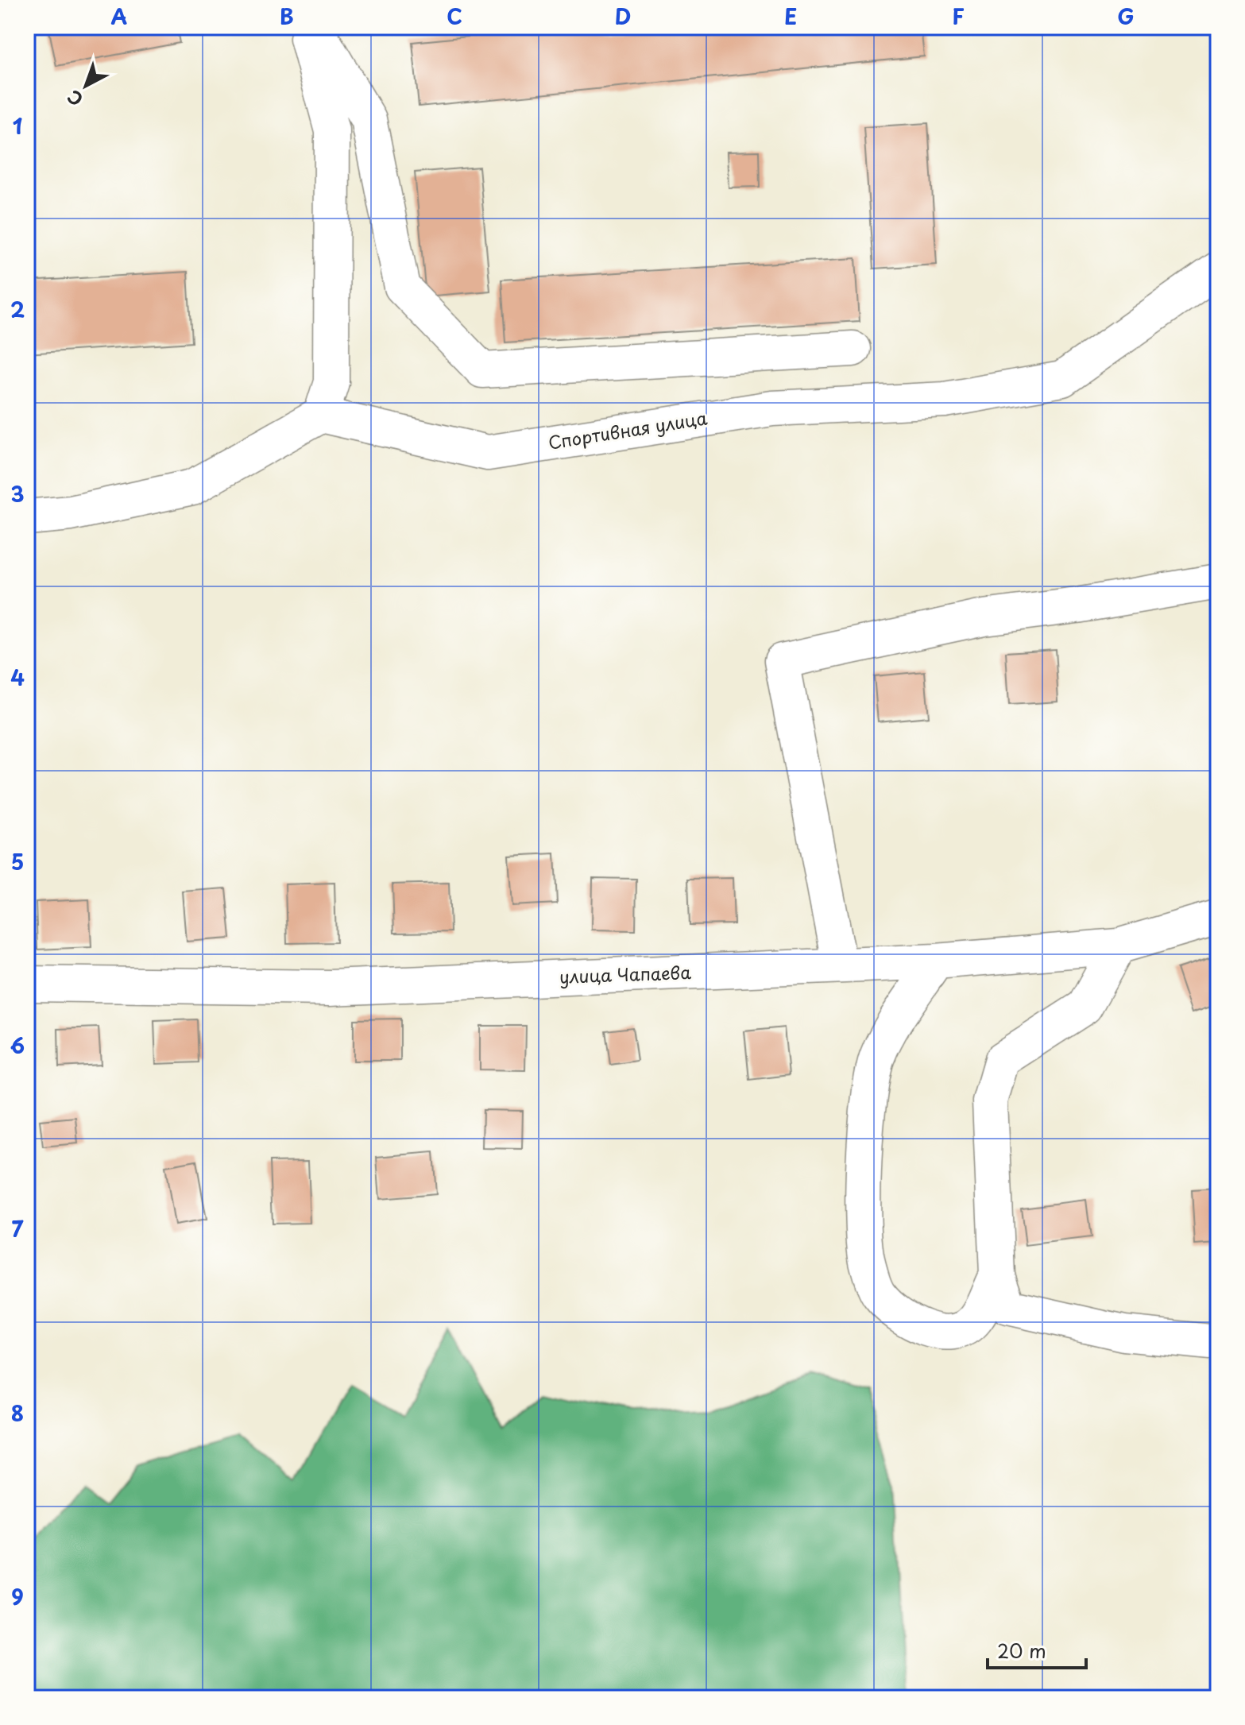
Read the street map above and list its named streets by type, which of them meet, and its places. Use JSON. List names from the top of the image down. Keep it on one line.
{"streets":{"street":["Спортивная улица","улица Чапаева"]},"scale_bar":"20 m","north":"bottom left","grid":{"columns":["A","B","C","D","E","F","G"],"rows":["1","2","3","4","5","6","7","8","9"]}}
